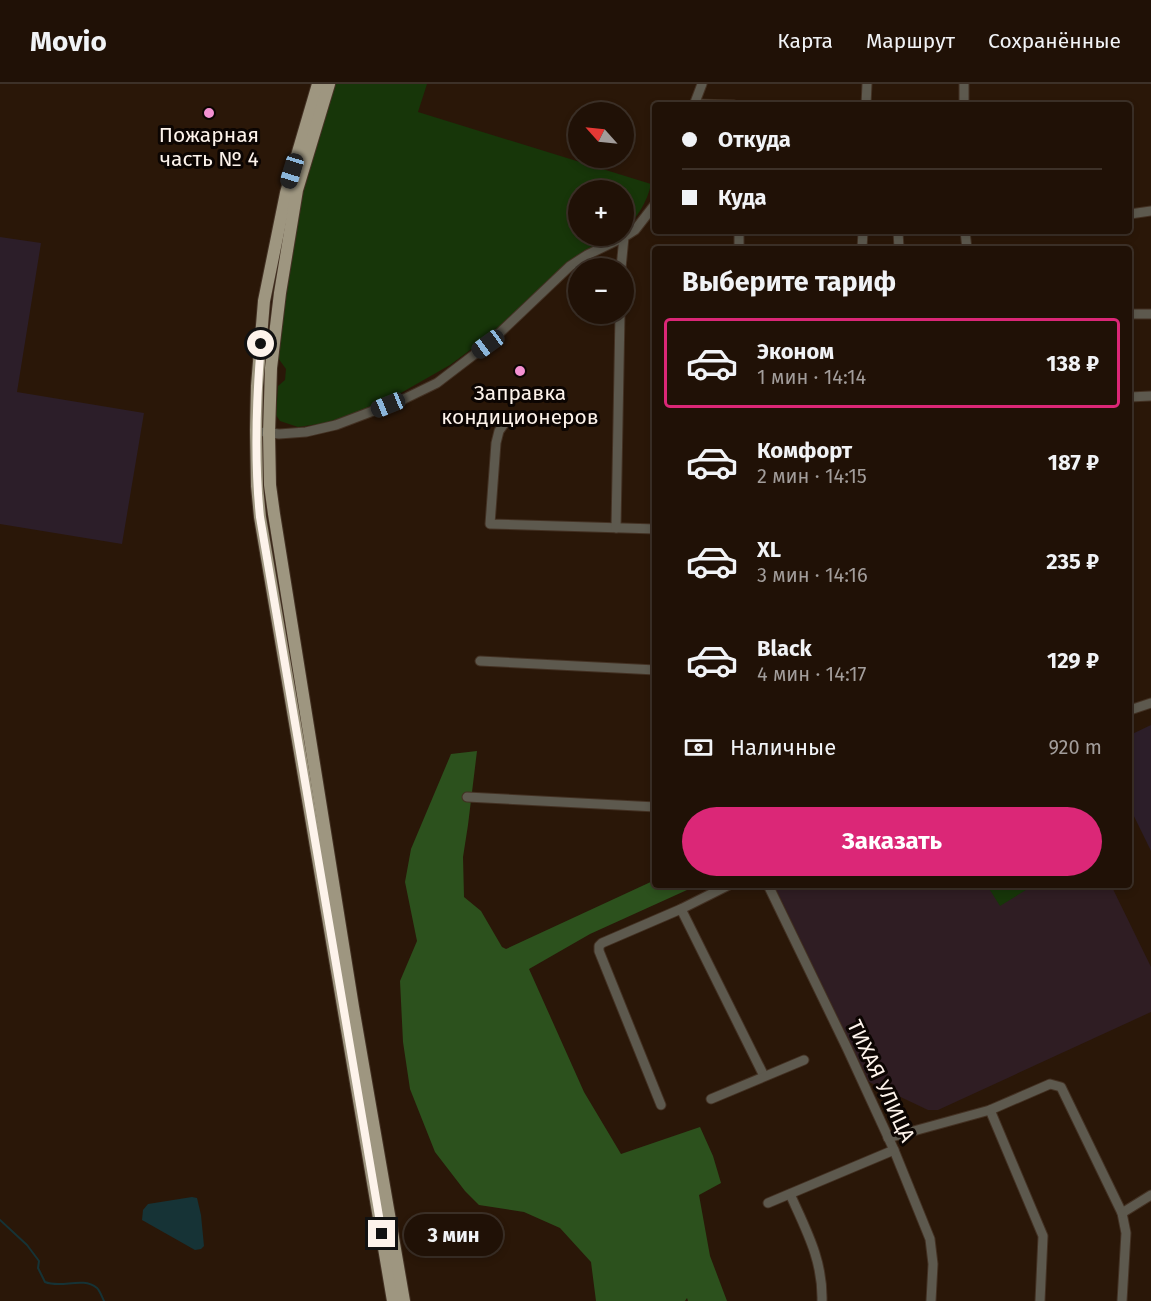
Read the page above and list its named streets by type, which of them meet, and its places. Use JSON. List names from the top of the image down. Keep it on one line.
{"streets":{"street":["ТИХАЯ УЛИЦА"]},"places":["Пожарная часть № 4","Заправка кондиционеров"],"north":"top left","page":{"header":"Movio","nav":["Карта","Маршрут","Сохранённые"],"map_buttons":["+","−"],"banner":["Откуда","Куда"],"heading":"Выберите тариф","list":[{"name":"Эконом","note":"1 мин · 14:14","value":"138 ₽"},{"name":"Комфорт","note":"2 мин · 14:15","value":"187 ₽"},{"name":"XL","note":"3 мин · 14:16","value":"235 ₽"},{"name":"Black","note":"4 мин · 14:17","value":"129 ₽"}],"pay":["Наличные","920 m"],"buttons":"Заказать","bubble":"3 мин"}}
